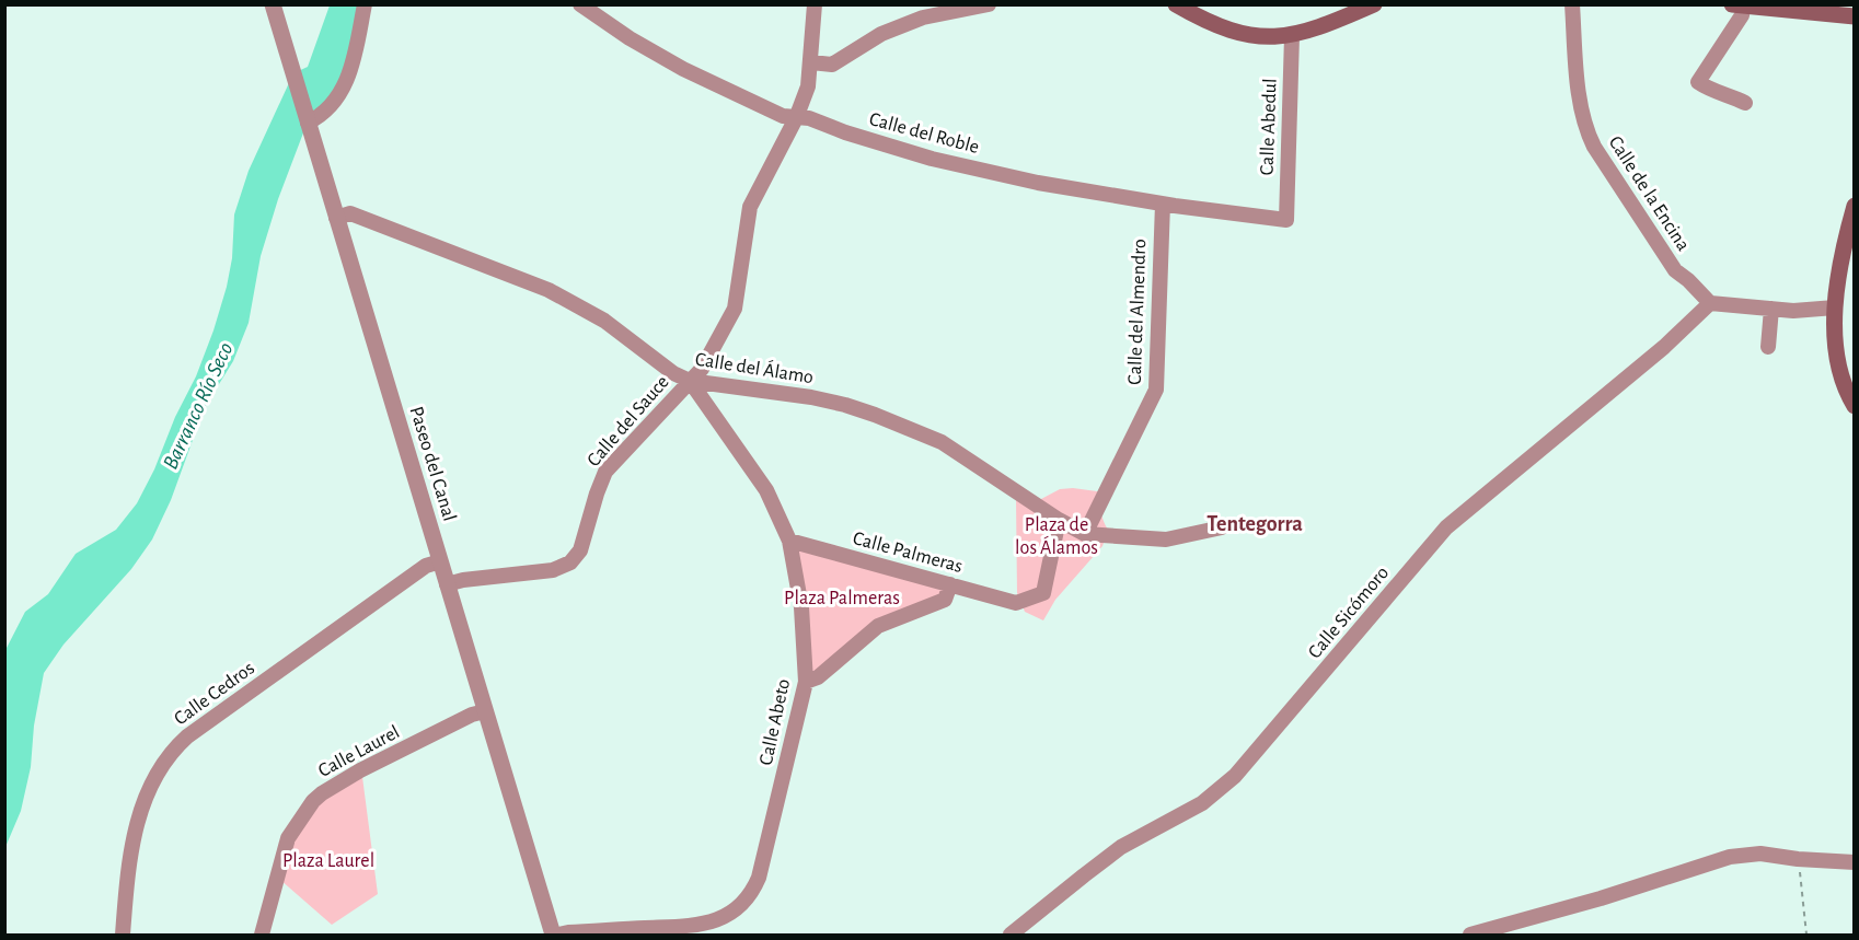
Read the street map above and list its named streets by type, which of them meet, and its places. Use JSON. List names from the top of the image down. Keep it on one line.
{"streets":{"street":["Calle Abedul","Calle del Roble","Calle de la Encina","Calle del Almendro","Calle del Álamo","Calle del Sauce","Paseo del Canal","Calle Palmeras","Calle Sicómoro","Calle Cedros","Calle Abeto","Calle Laurel"]},"crossings":[["Calle Abedul","Calle del Roble"],["Calle del Roble","Calle del Almendro"],["Calle del Roble","Calle del Sauce"],["Calle de la Encina","Calle Sicómoro"],["Calle del Álamo","Calle del Sauce"],["Calle del Álamo","Paseo del Canal"],["Calle del Álamo","Calle Palmeras"],["Calle del Álamo","Calle Abeto"],["Calle del Sauce","Paseo del Canal"],["Calle del Sauce","Calle Abeto"],["Paseo del Canal","Calle Cedros"],["Paseo del Canal","Calle Abeto"],["Paseo del Canal","Calle Laurel"],["Calle Palmeras","Calle Abeto"]],"districts":["Tentegorra"],"water":["Barranco Río Seco"],"parks":["Plaza de los Álamos","Plaza Palmeras","Plaza Laurel"]}
